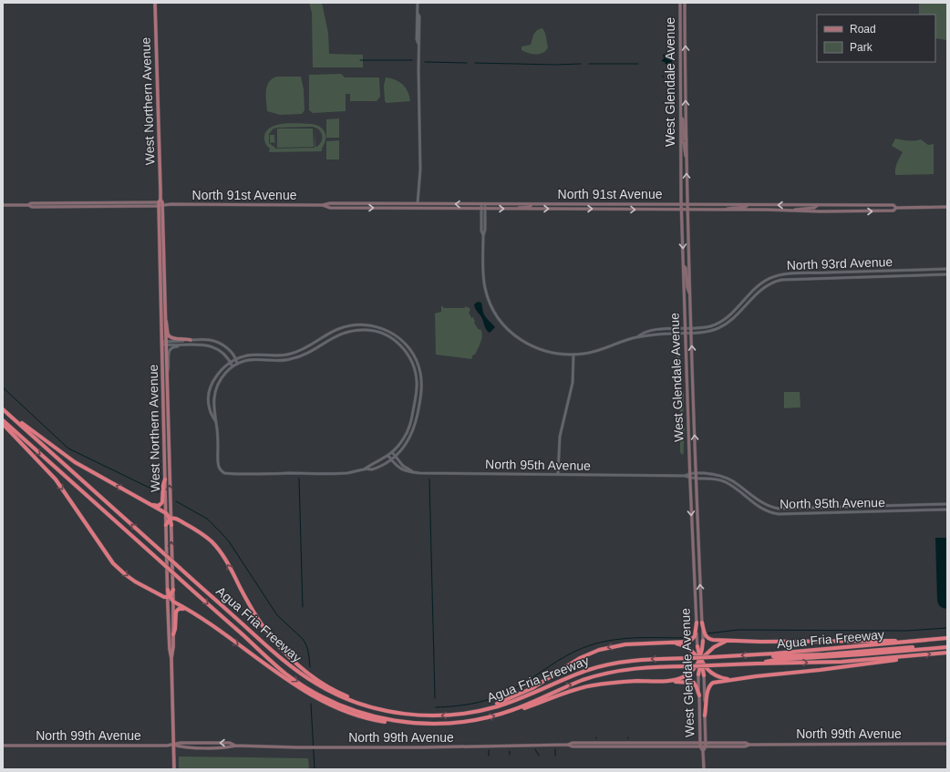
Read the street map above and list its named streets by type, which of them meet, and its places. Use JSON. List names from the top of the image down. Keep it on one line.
{"streets":{"highway":["Agua Fria Freeway"],"main road":["West Glendale Avenue","West Northern Avenue","North 91st Avenue","North 99th Avenue"],"street":["North 93rd Avenue","North 95th Avenue"]},"crossings":[["West Glendale Avenue","North 91st Avenue"],["West Glendale Avenue","North 93rd Avenue"],["West Glendale Avenue","North 95th Avenue"],["West Glendale Avenue","North 99th Avenue"],["West Northern Avenue","North 91st Avenue"]],"legend":["Road","Park"]}
